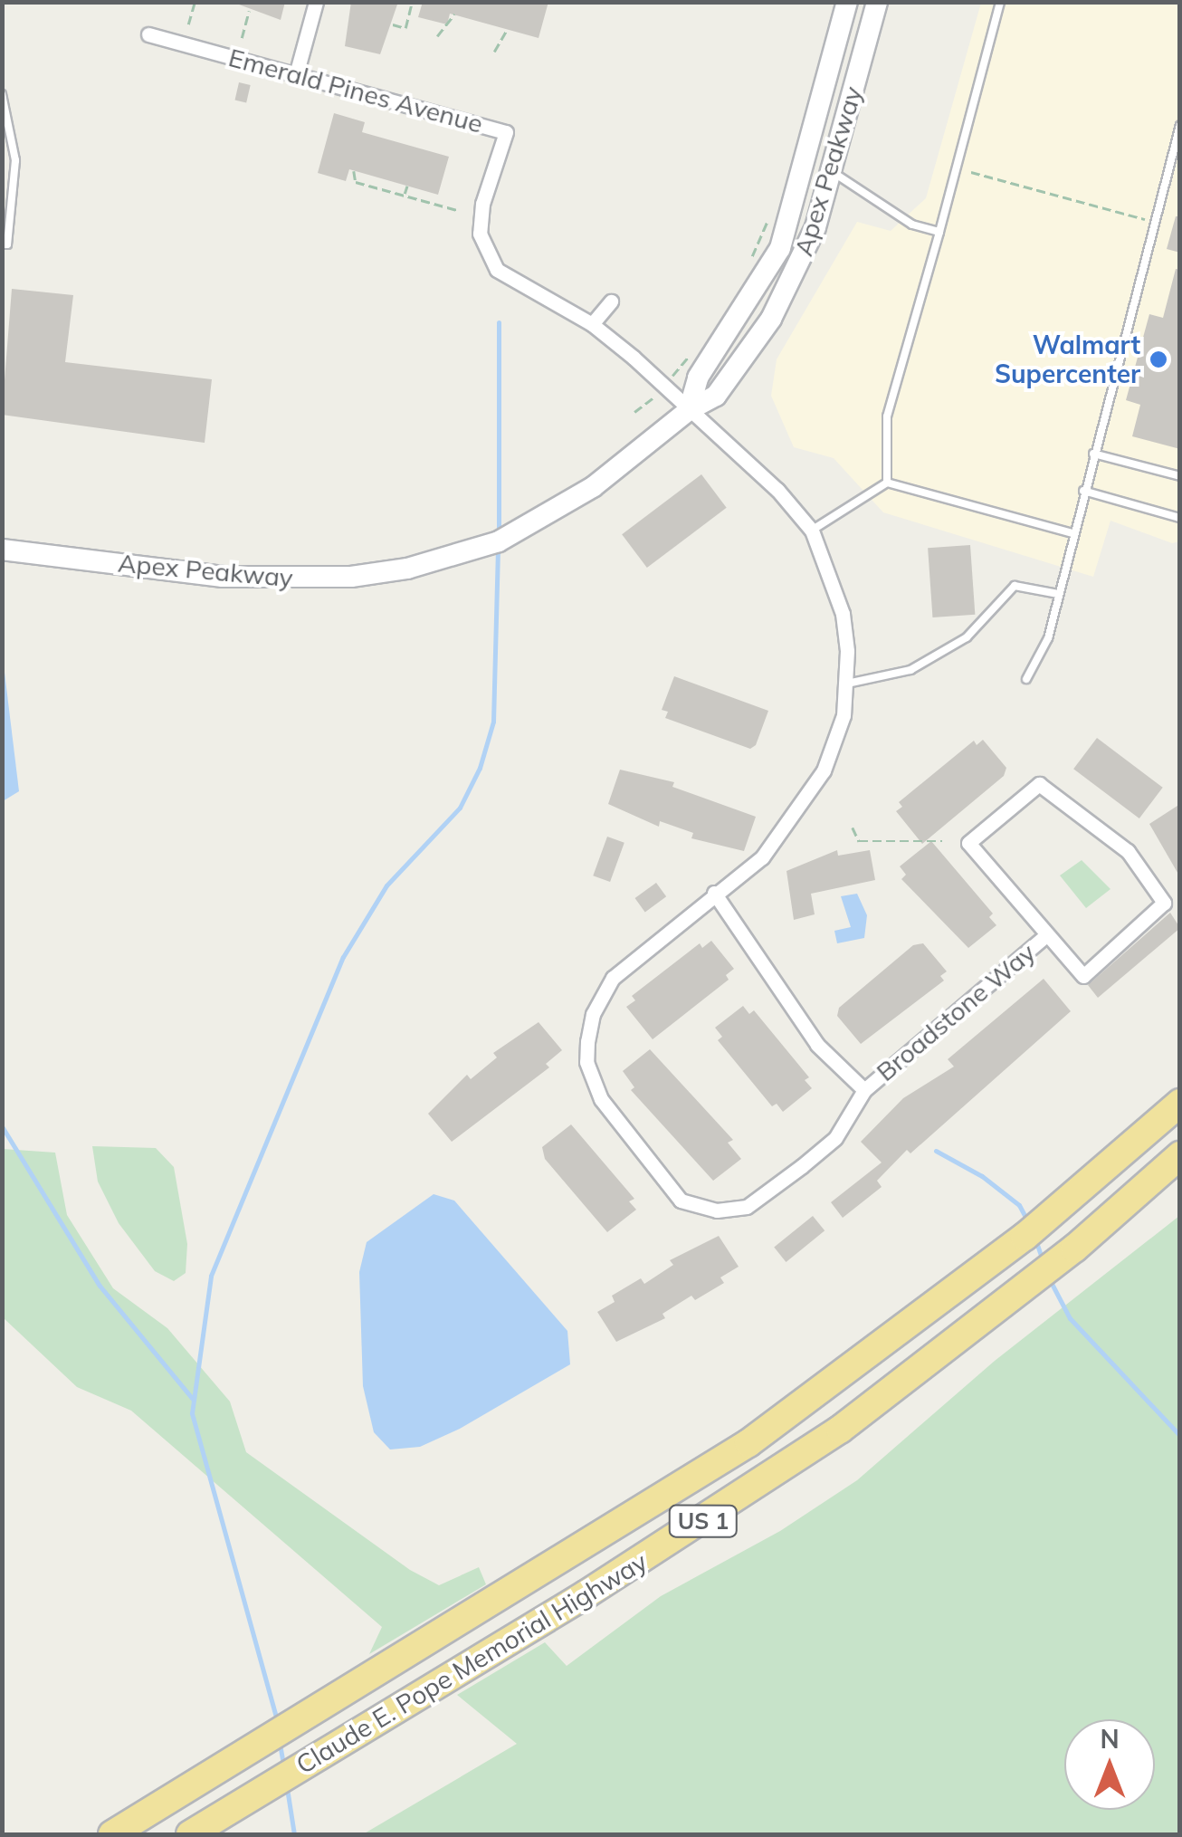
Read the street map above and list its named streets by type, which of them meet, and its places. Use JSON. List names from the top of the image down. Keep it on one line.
{"streets":{"highway":["US 1","Claude E. Pope Memorial Highway"],"main road":["Apex Peakway"],"street":["Emerald Pines Avenue","Broadstone Way"]},"crossings":[["Emerald Pines Avenue","Apex Peakway"],["Emerald Pines Avenue","Broadstone Way"],["Apex Peakway","Broadstone Way"]],"places":["Walmart Supercenter"],"north":"top"}
